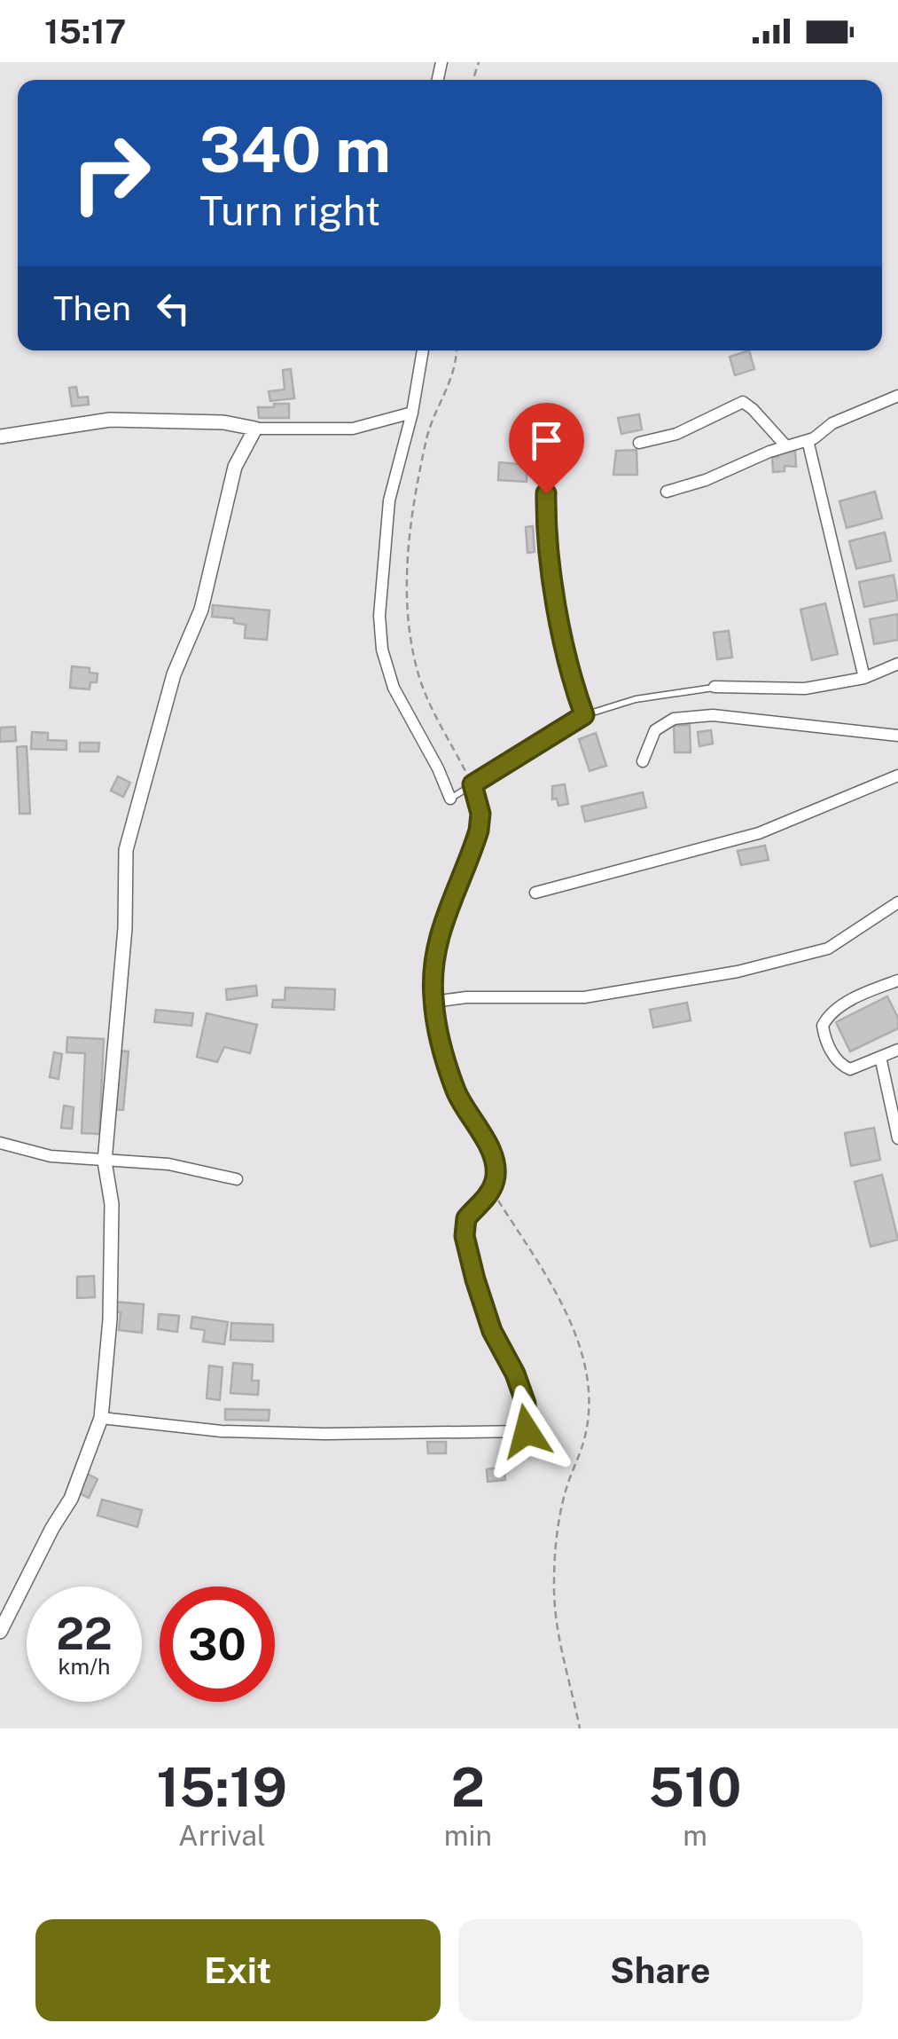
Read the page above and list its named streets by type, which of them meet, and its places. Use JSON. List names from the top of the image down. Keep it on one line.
{"page":{"status":"15:17","turn":["340 m","Turn right"],"then":"Then","speed":"22 km/h","limit":"30","eta":["15:19","Arrival","2","min","510","m"],"buttons":["Exit","Share"]}}
